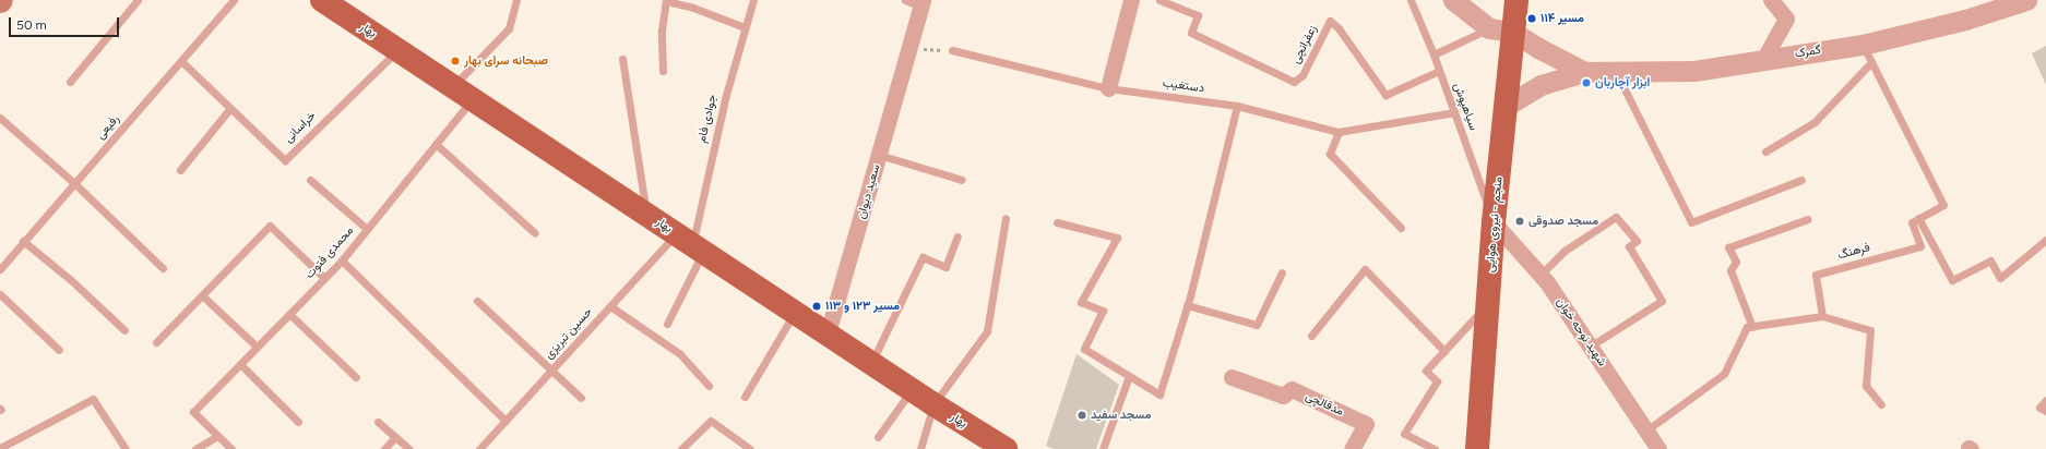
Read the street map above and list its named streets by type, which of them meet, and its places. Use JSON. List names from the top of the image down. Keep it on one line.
{"streets":{"main road":["بهار","منجم - نیروی هوایی"],"street":["گمرک","سعید دیوان","شهید نوحه خوان","مدقالچی"],"lane":["زعفرانچی","دستغیب","سیاهپوش","جوادی فام","رفیعی","خراسانی","فرهنگ","محمدی فتوت","حسین تبریزی"]},"crossings":[["بهار","جوادی فام"],["بهار","خراسانی"],["بهار","سعید دیوان"],["بهار","محمدی فتوت"],["بهار","حسین تبریزی"],["زعفرانچی","سیاهپوش"],["گمرک","منجم - نیروی هوایی"],["دستغیب","سیاهپوش"],["سیاهپوش","منجم - نیروی هوایی"],["سیاهپوش","شهید نوحه خوان"],["جوادی فام","حسین تبریزی"],["رفیعی","خراسانی"],["منجم - نیروی هوایی","شهید نوحه خوان"]],"places":["مسیر ۱۱۴","صبحانه سرای بهار","ابزار آچاربان","مسجد صدوقی","مسیر ۱۲۳ و ۱۱۳","مسجد سفید"],"scale_bar":"50 m"}
